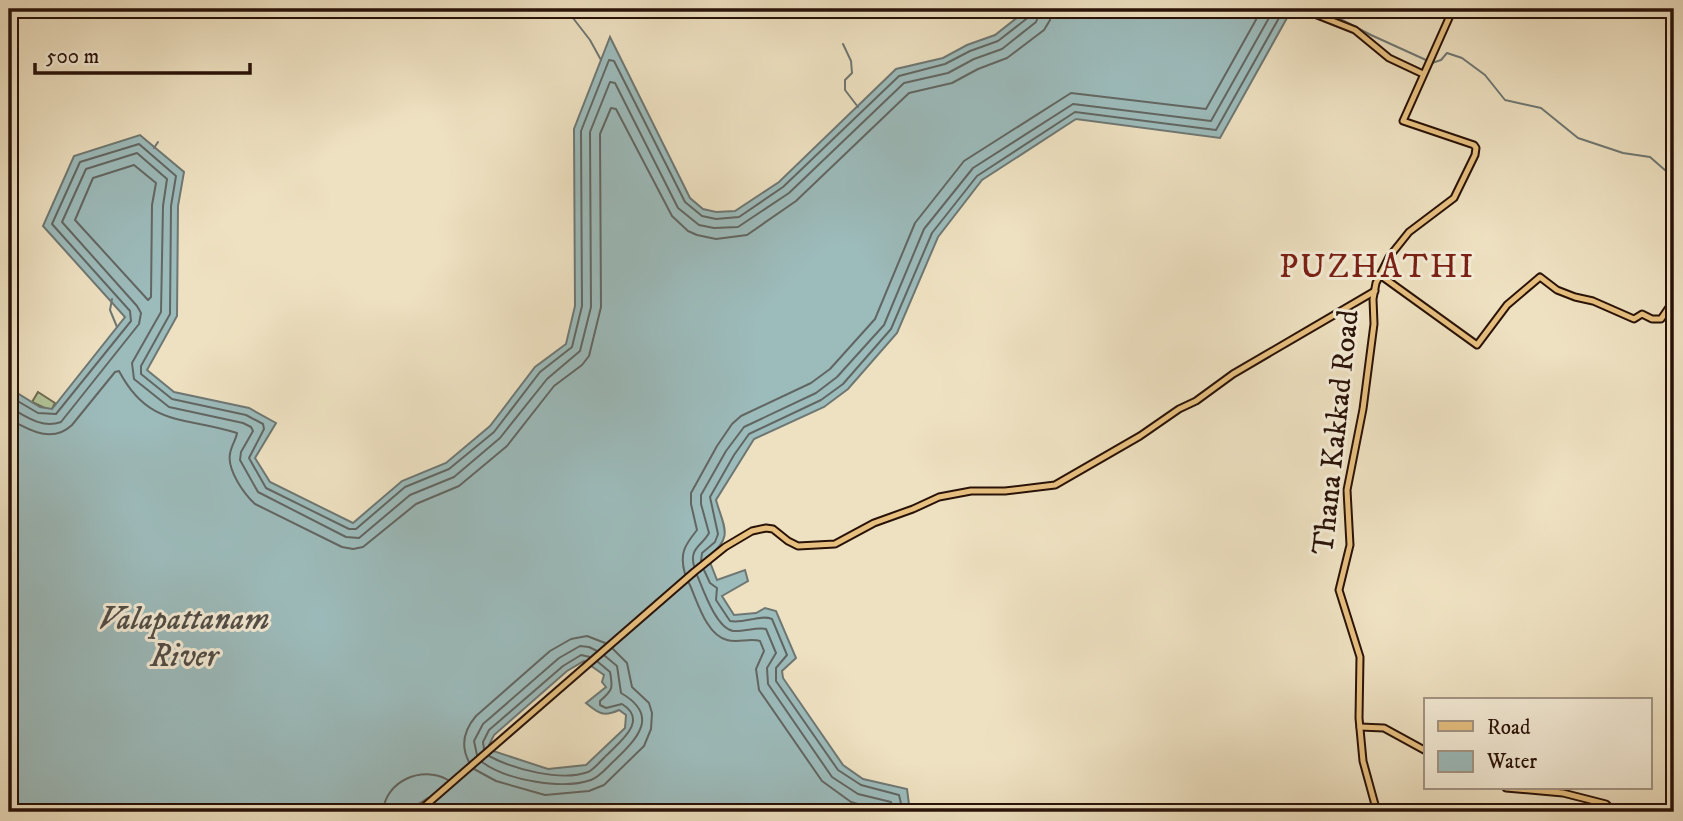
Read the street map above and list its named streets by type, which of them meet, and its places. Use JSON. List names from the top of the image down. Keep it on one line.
{"streets":{"main road":["Thana Kakkad Road"]},"districts":["PUZHATHI"],"water":["Valapattanam River"],"legend":["Road","Water"],"scale_bar":"500 m"}
